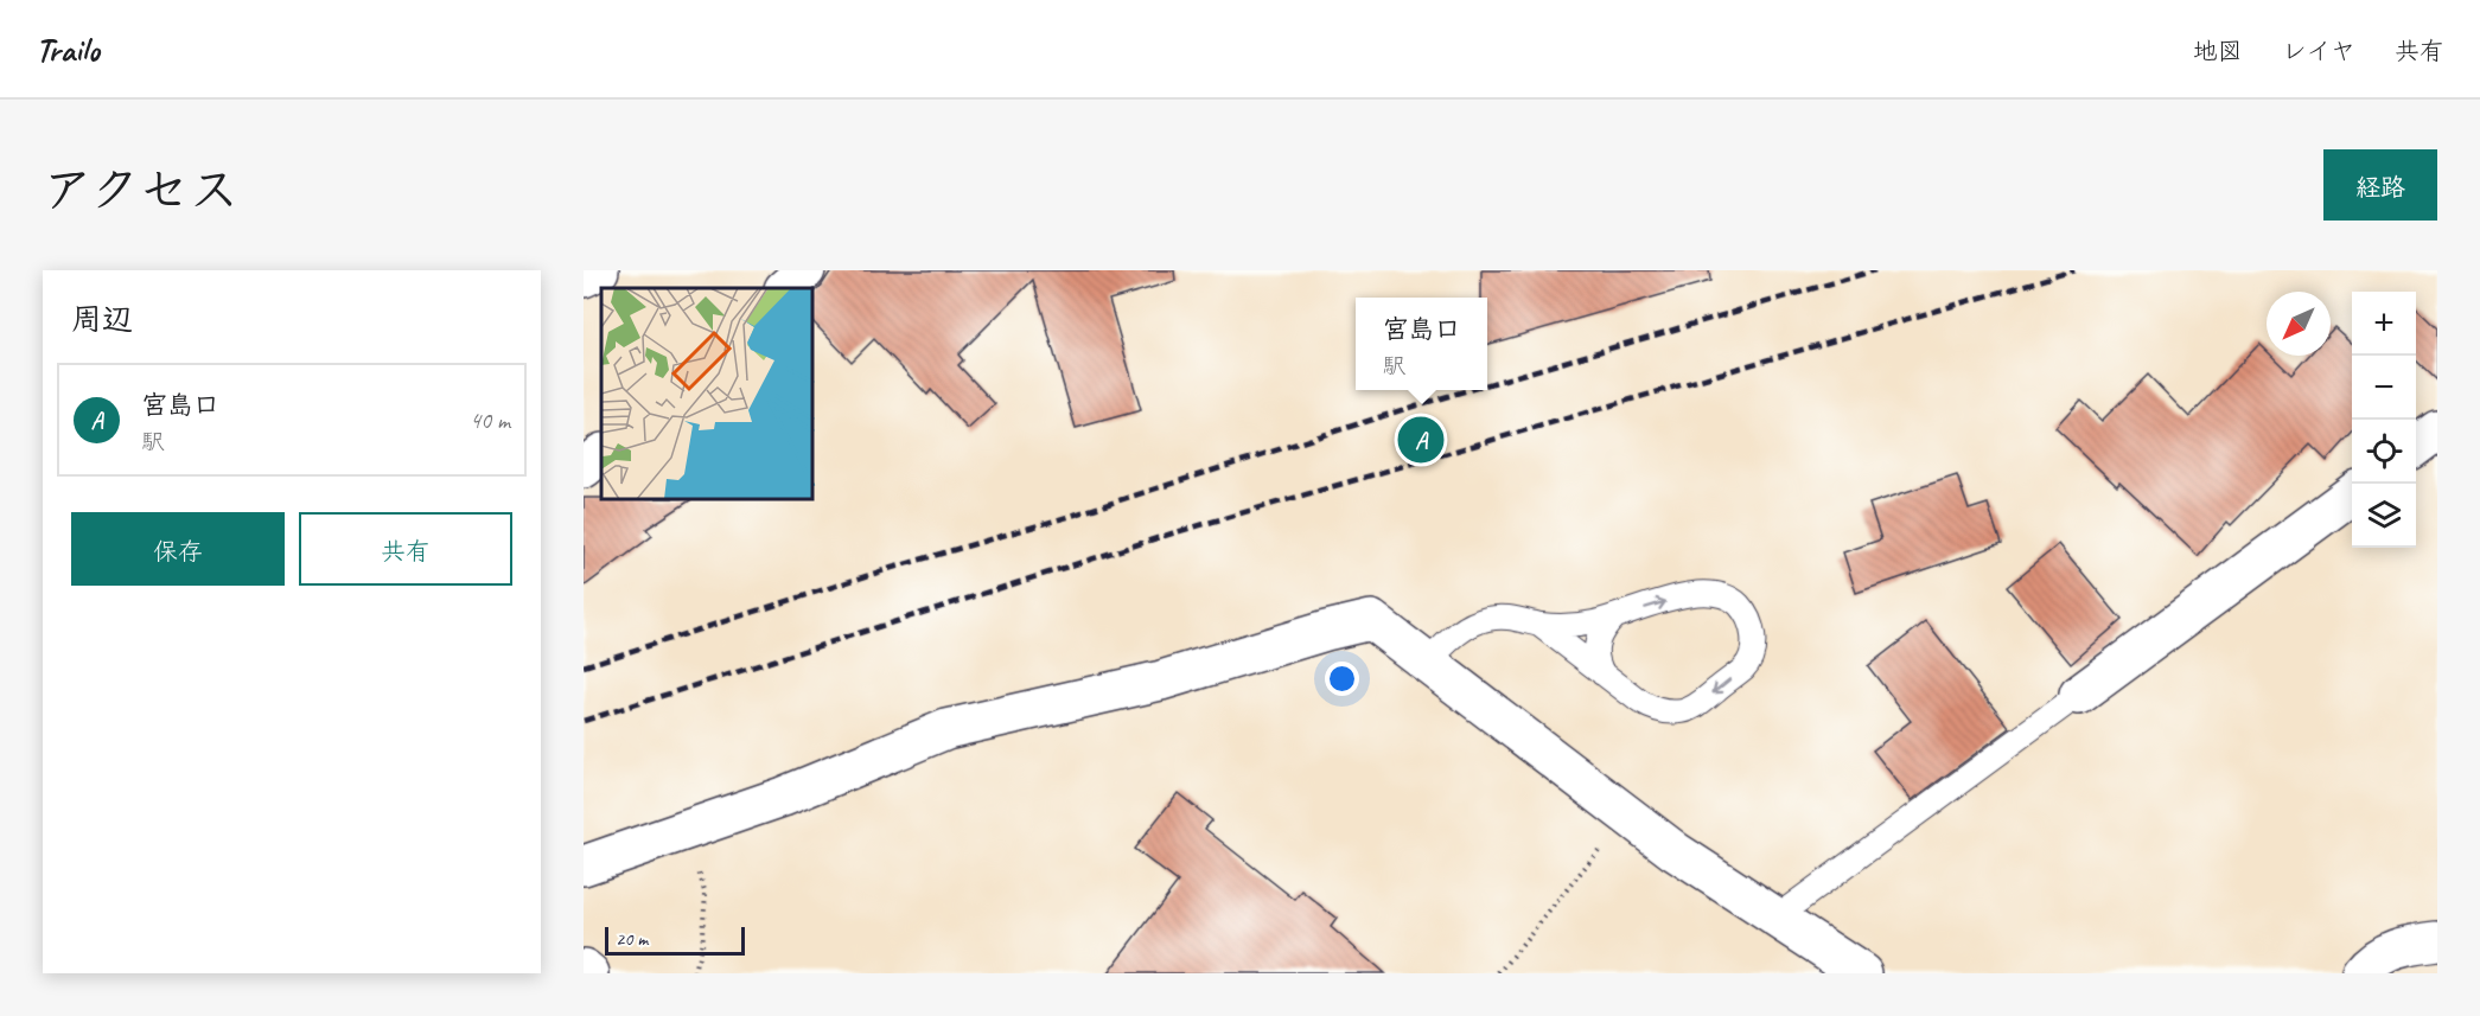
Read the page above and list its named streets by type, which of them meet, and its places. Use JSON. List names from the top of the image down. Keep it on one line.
{"scale_bar":"20 m","north":"bottom left","page":{"header":"Trailo","nav":["地図","レイヤ","共有"],"title":"アクセス","buttons":["経路",["保存","共有"]],"heading":"周辺","map_buttons":["+","−"],"popup":["宮島口","駅"],"list":[{"mark":"A","name":"宮島口","note":"駅","value":"40 m"}],"pins":"A","scale":"20 m"}}
